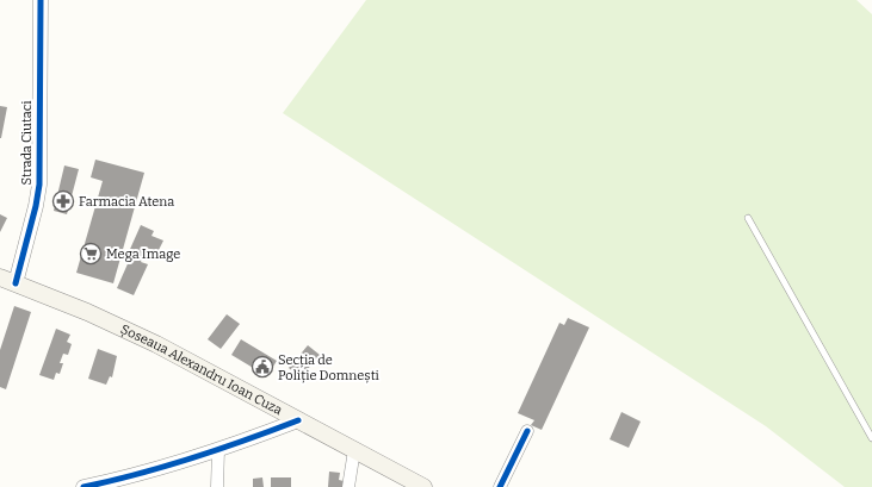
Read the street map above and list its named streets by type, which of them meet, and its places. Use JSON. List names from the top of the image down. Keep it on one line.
{"streets":{"main road":["Șoseaua Alexandru Ioan Cuza"],"street":["Strada Ciutaci"]},"crossings":[["Strada Ciutaci","Șoseaua Alexandru Ioan Cuza"]],"places":{"pharmacy":["Farmacia Atena"],"supermarket":["Mega Image"],"public building":["Secția de Poliție Domnești"]}}
